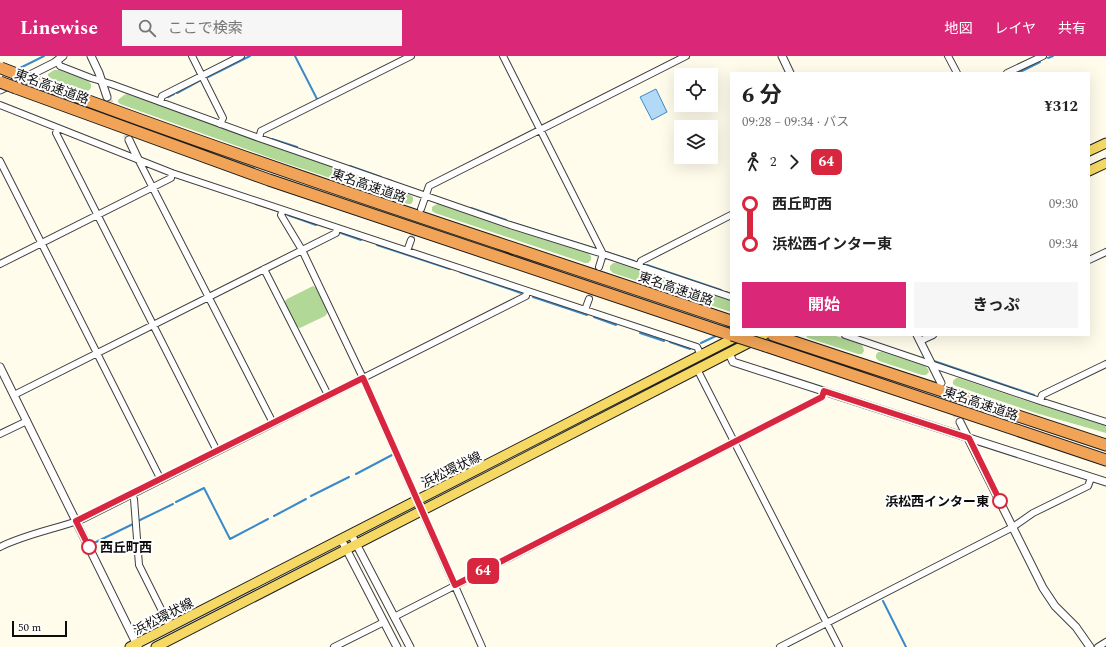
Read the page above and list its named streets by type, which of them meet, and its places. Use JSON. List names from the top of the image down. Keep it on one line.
{"streets":{"highway":["東名高速道路"],"main road":["浜松環状線"]},"crossings":[["東名高速道路","浜松環状線"]],"places":["浜松西インター東","西丘町西"],"lines":["bus line 64"],"scale_bar":"50 m","page":{"header":"Linewise","search":"ここで検索","nav":["地図","レイヤ","共有"],"on_map":"64","heading":["6 分","09:28 – 09:34 · バス","¥312"],"legs":["2","64"],"list":[{"name":"西丘町西","value":"09:30"},{"name":"浜松西インター東","value":"09:34"}],"buttons":["開始","きっぷ"],"scale":"50 m"}}
